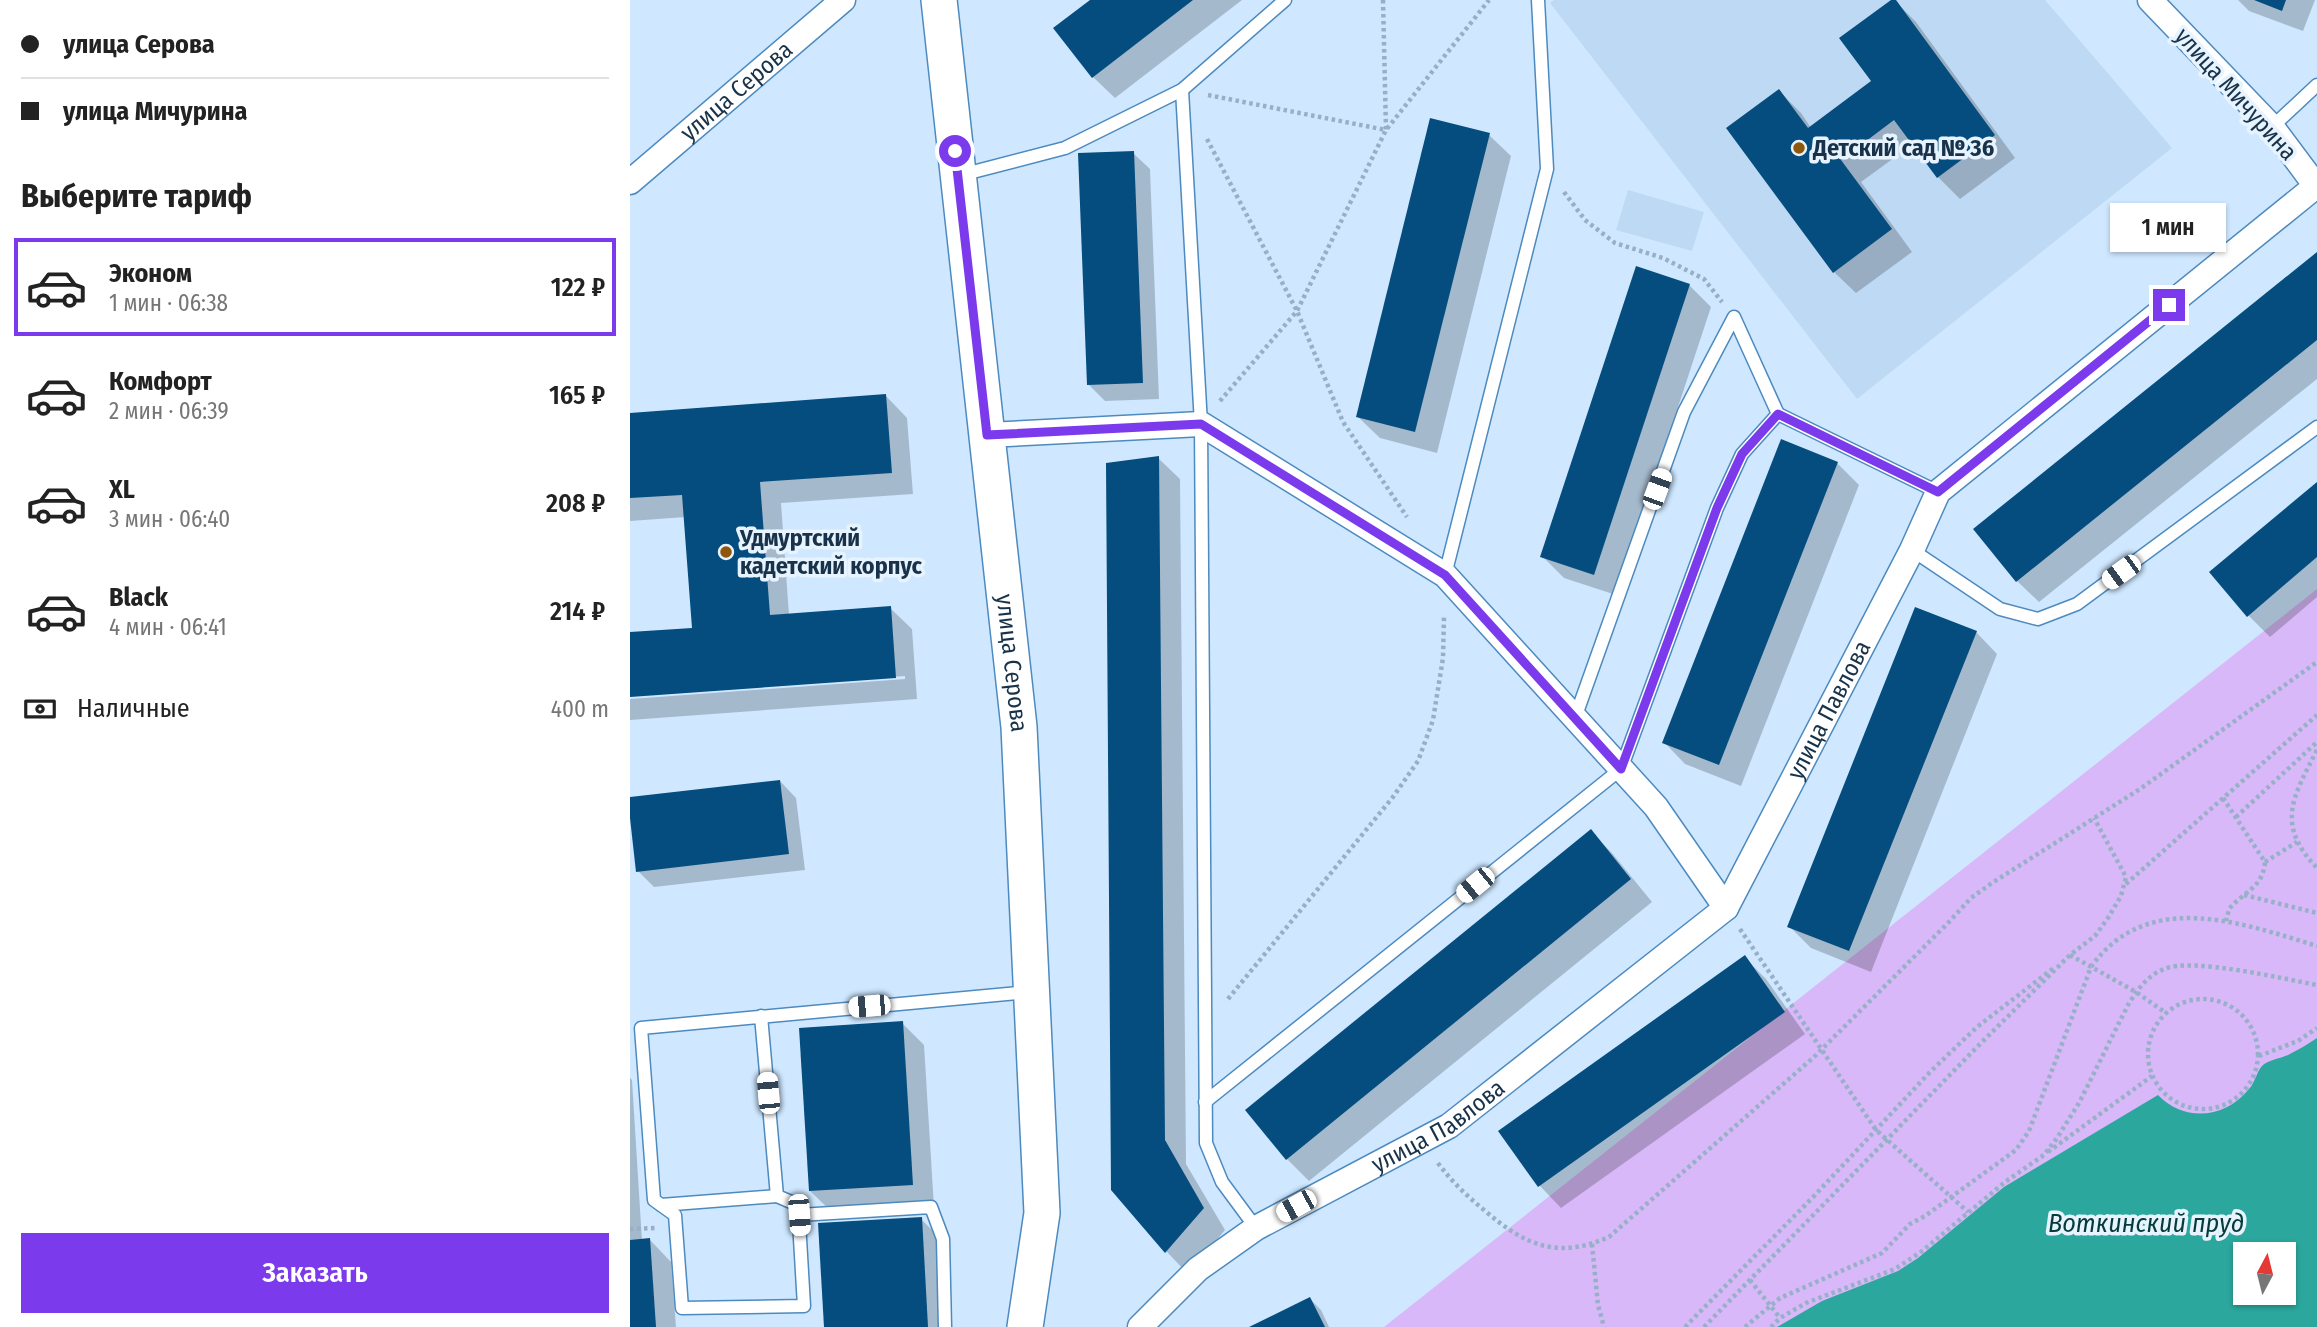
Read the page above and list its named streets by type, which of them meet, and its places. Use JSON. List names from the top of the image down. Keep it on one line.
{"streets":{"main road":["улица Серова"],"street":["улица Мичурина","улица Павлова"]},"crossings":[["улица Мичурина","улица Павлова"]],"water":["Воткинский пруд"],"places":["Детский сад № 36","Удмуртский кадетский корпус"],"north":"top","page":{"banner":["улица Серова","улица Мичурина"],"heading":"Выберите тариф","bubble":"1 мин","list":[{"name":"Эконом","note":"1 мин · 06:38","value":"122 ₽"},{"name":"Комфорт","note":"2 мин · 06:39","value":"165 ₽"},{"name":"XL","note":"3 мин · 06:40","value":"208 ₽"},{"name":"Black","note":"4 мин · 06:41","value":"214 ₽"}],"pay":["Наличные","400 m"],"buttons":"Заказать"}}
